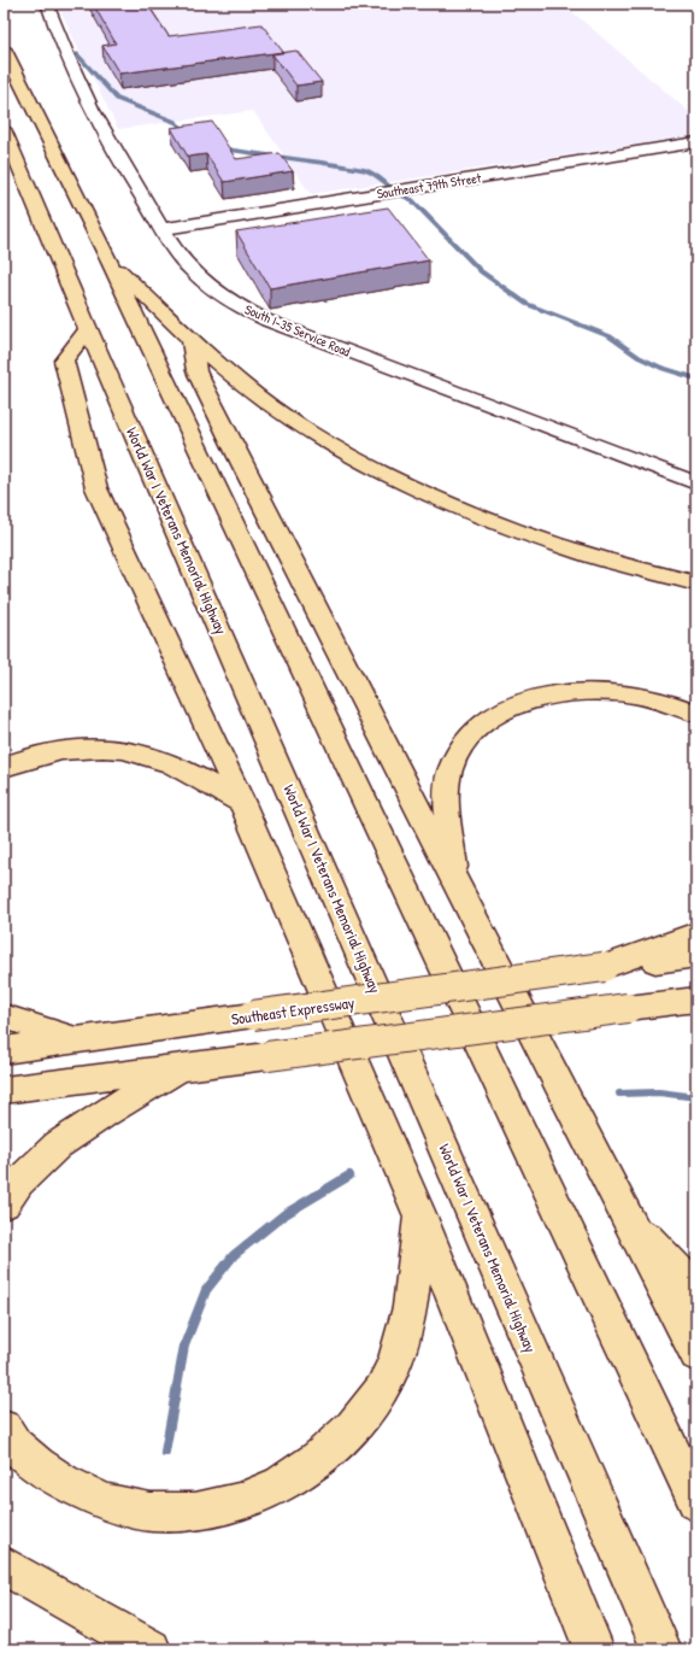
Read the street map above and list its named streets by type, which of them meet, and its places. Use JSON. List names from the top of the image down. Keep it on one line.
{"streets":{"highway":["World War I Veterans Memorial Highway","Southeast Expressway"],"street":["Southeast 79th Street","South I-35 Service Road"]},"crossings":[["Southeast 79th Street","South I-35 Service Road"]]}
